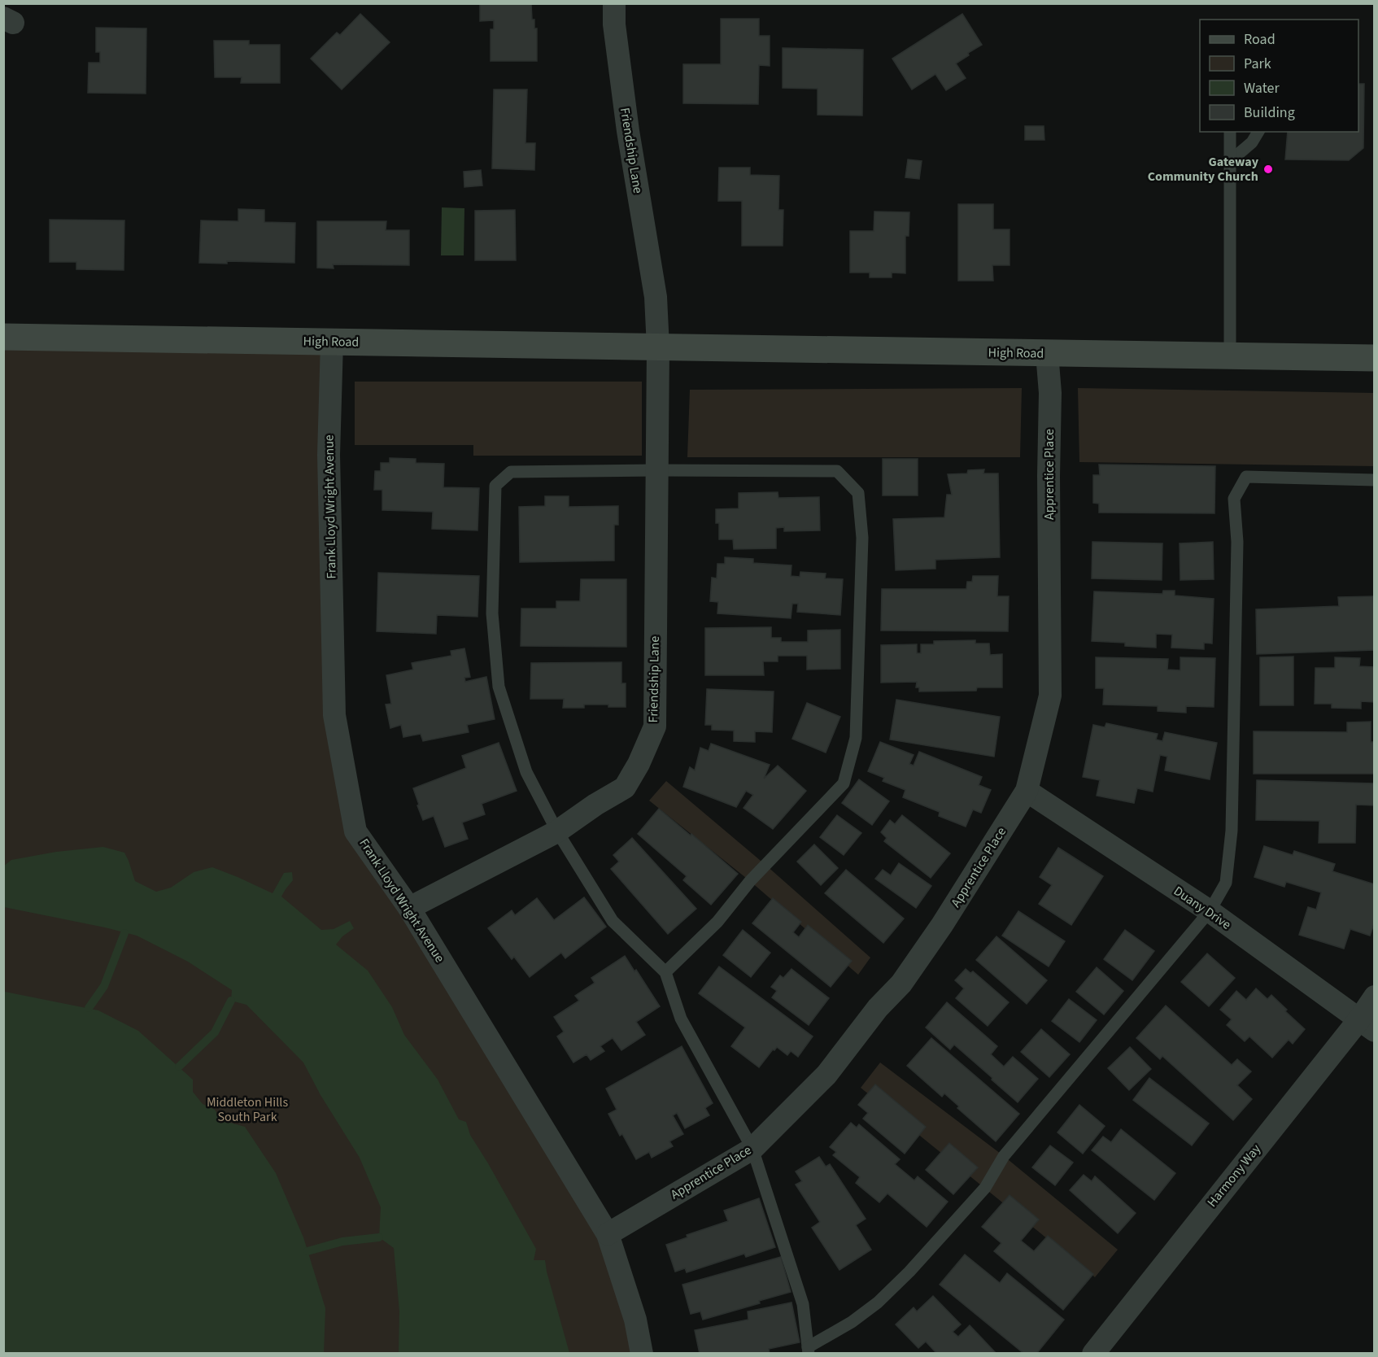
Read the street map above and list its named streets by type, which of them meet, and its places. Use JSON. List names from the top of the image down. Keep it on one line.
{"streets":{"street":["Friendship Lane","High Road","Apprentice Place","Frank Lloyd Wright Avenue","Duany Drive","Harmony Way"]},"crossings":[["Friendship Lane","High Road"],["Friendship Lane","Frank Lloyd Wright Avenue"],["High Road","Apprentice Place"],["High Road","Frank Lloyd Wright Avenue"],["Apprentice Place","Frank Lloyd Wright Avenue"],["Apprentice Place","Duany Drive"],["Duany Drive","Harmony Way"]],"parks":["Middleton Hills South Park"],"places":["Gateway Community Church"],"legend":["Road","Park","Water","Building"]}
